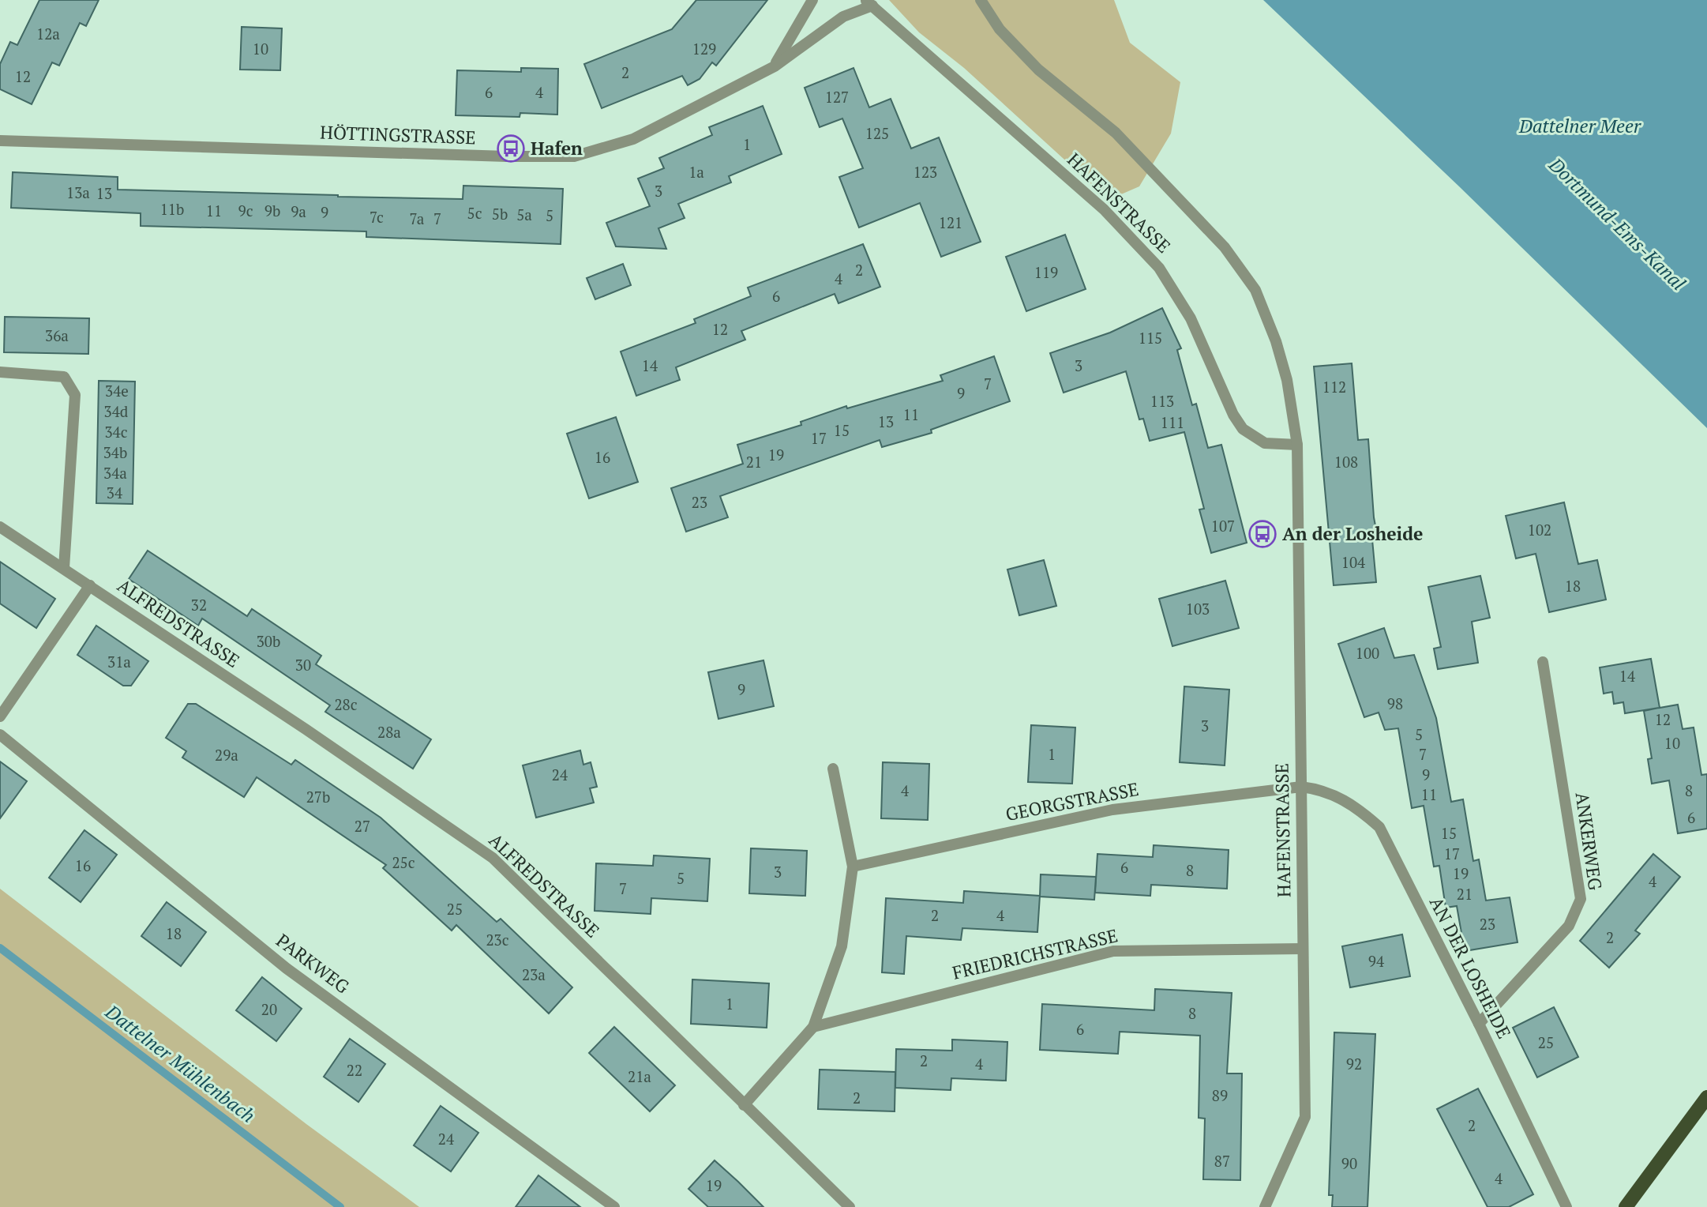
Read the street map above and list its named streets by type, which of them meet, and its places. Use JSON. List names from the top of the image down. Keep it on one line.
{"streets":{"street":["HÖTTINGSTRASSE","HAFENSTRASSE","ALFREDSTRASSE","GEORGSTRASSE","ANKERWEG","FRIEDRICHSTRASSE","PARKWEG","AN DER LOSHEIDE"]},"crossings":[["HÖTTINGSTRASSE","HAFENSTRASSE"],["HAFENSTRASSE","GEORGSTRASSE"],["HAFENSTRASSE","FRIEDRICHSTRASSE"],["HAFENSTRASSE","AN DER LOSHEIDE"],["GEORGSTRASSE","AN DER LOSHEIDE"],["ANKERWEG","AN DER LOSHEIDE"]],"water":["Dattelner Meer","Dortmund-Ems-Kanal","Dattelner Mühlenbach"],"places":{"bus stop":["Hafen","An der Losheide"]},"house_numbers":["12a","10","129","2","12","6","4","127","125","1","1a","123","3","13a","13","11b","11","9c","9b","9a","9","5c","5b","5a","5","7c","7a","7","121","2","119","4","6","12","36a","115","14","3","7","112","34e","9","113","34d","11","13","111","15","34c","17","34b","19","16","21","108","34a","34","23","107","102","104","18","32","103","30b","100","31a","30","14","9","98","28c","12","3","28a","5","10","1","7","29a","24","9","4","8","11","27b","6","27","15","17","25c","16","6","8","3","19","5","4","7","21","25","2","4","23","18","2","23c","94","23a","1","20","8","6","25","2","4","92","22","21a","89","2","2","24","87","90","4","19"]}
